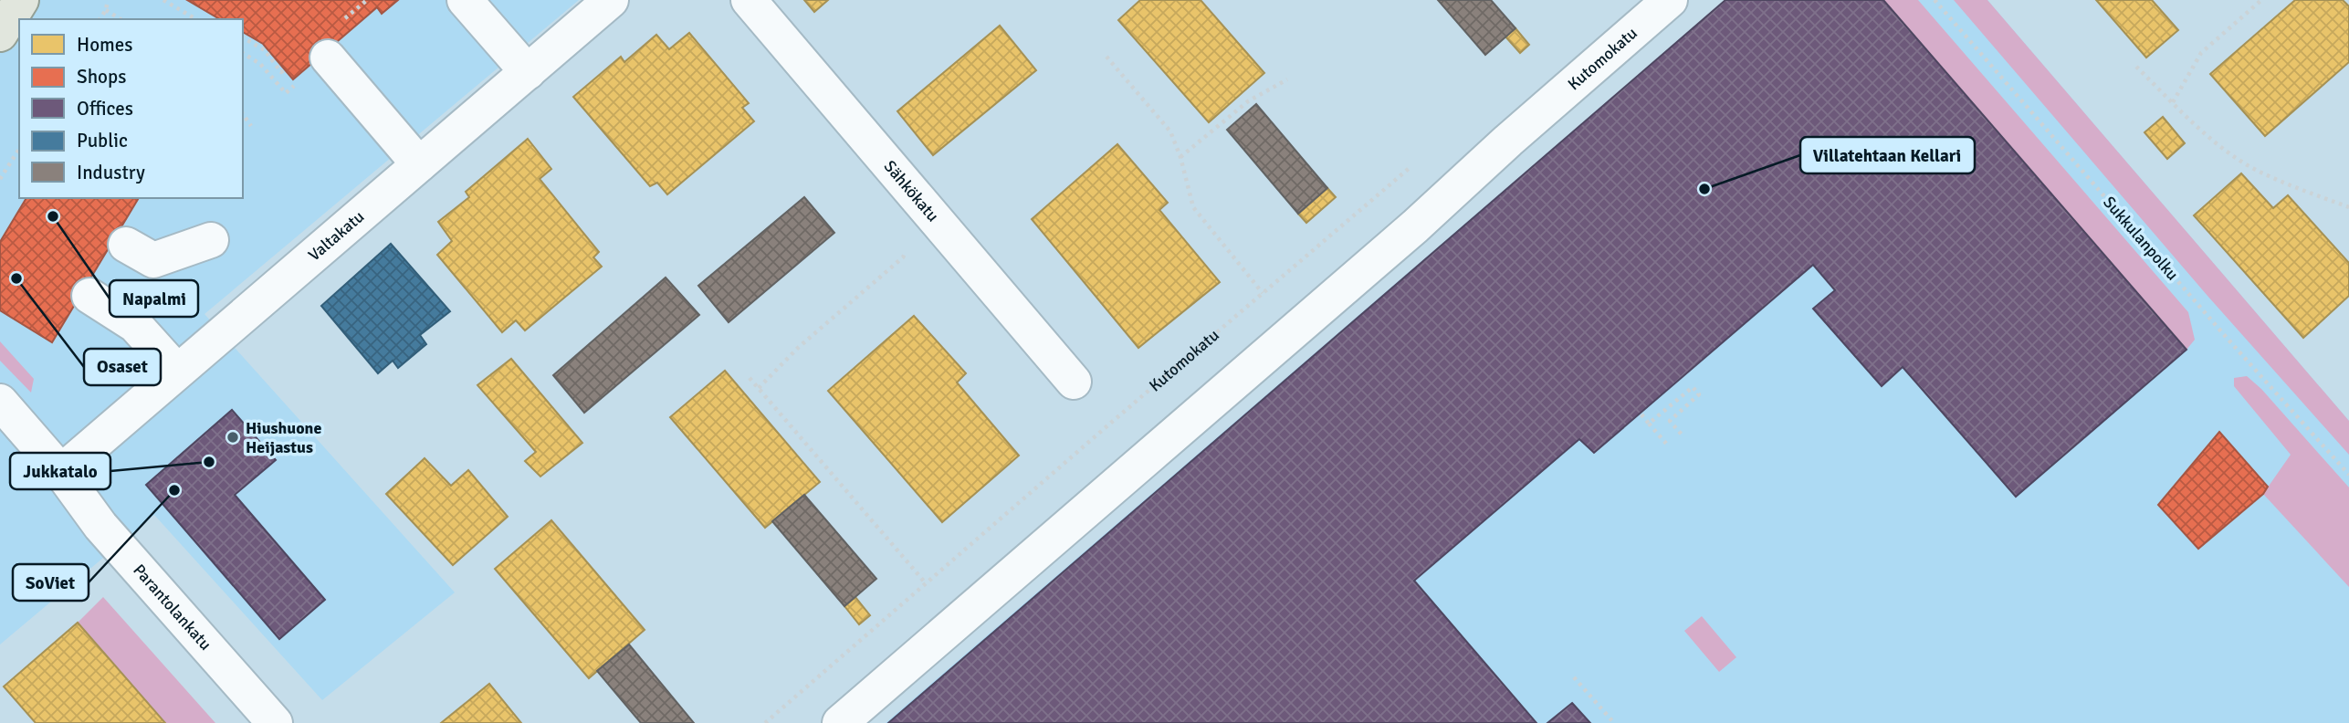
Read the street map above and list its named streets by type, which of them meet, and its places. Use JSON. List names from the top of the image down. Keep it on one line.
{"streets":{"street":["Kutomokatu","Sähkökatu","Valtakatu","Parantolankatu"],"path":["Sukkulanpolku"]},"crossings":[["Valtakatu","Parantolankatu"]],"places":["Villatehtaan Kellari","Napalmi","Osaset","Hiushuone Heijastus","Jukkatalo","SoViet"],"legend":["Homes","Shops","Offices","Public","Industry"]}
